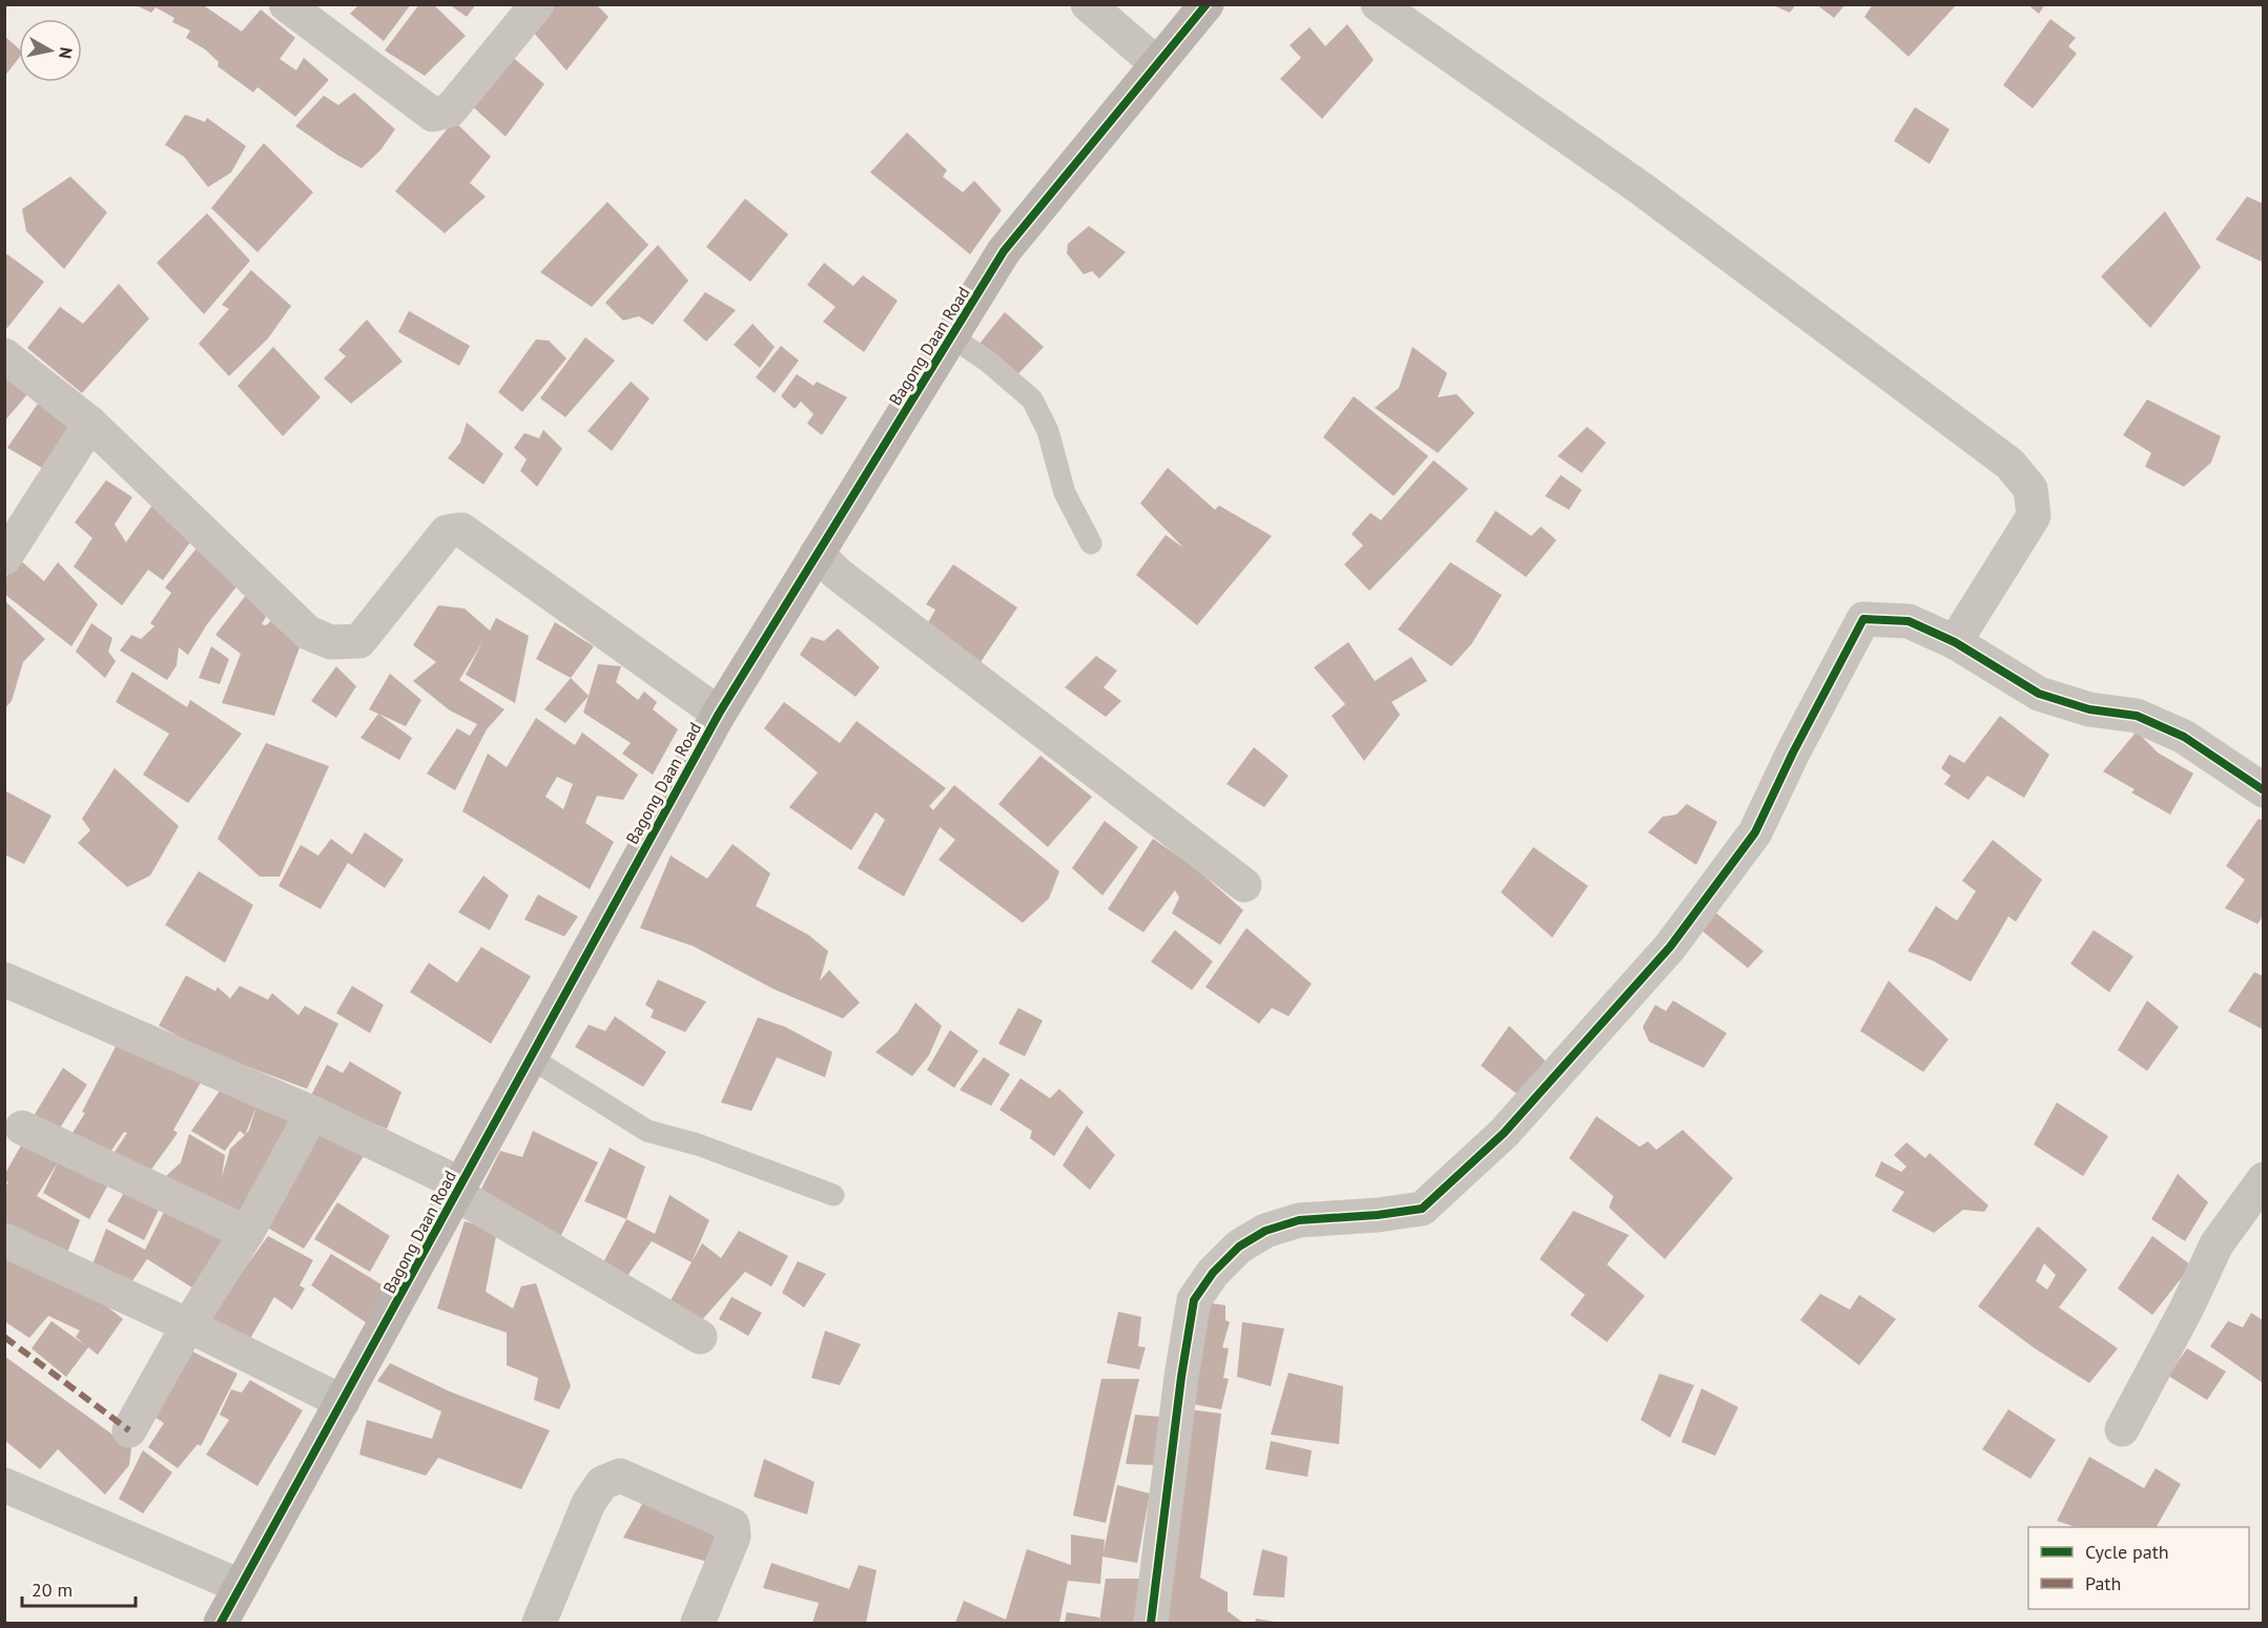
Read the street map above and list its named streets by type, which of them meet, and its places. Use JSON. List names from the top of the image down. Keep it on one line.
{"streets":{"street":["Bagong Daan Road"]},"legend":["Cycle path","Path"],"scale_bar":"20 m","north":"right"}
